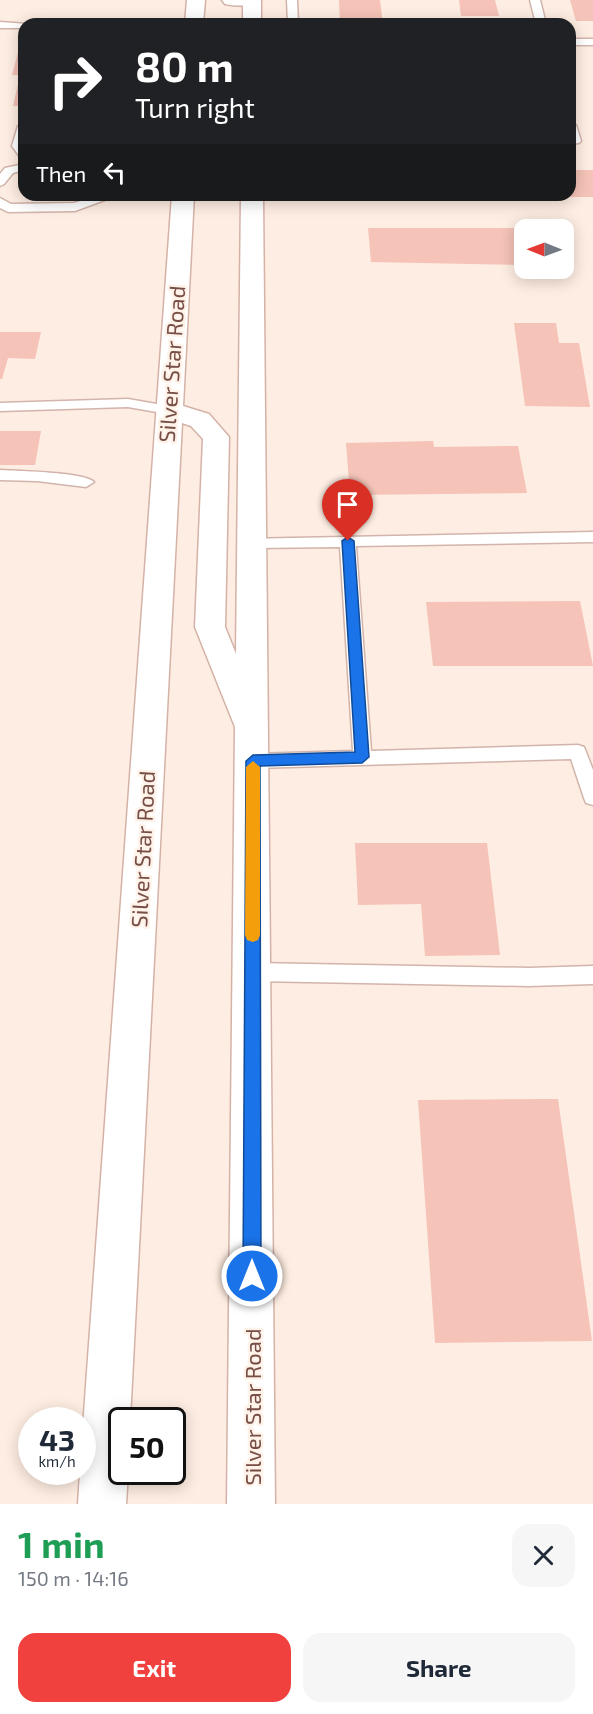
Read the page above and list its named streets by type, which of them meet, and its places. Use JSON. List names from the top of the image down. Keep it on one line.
{"streets":{"main road":["Silver Star Road"]},"north":"left","page":{"turn":["80 m","Turn right"],"then":"Then","speed":"43 km/h","limit":"50","heading":["1 min","150 m · 14:16"],"buttons":["Exit","Share"]}}
